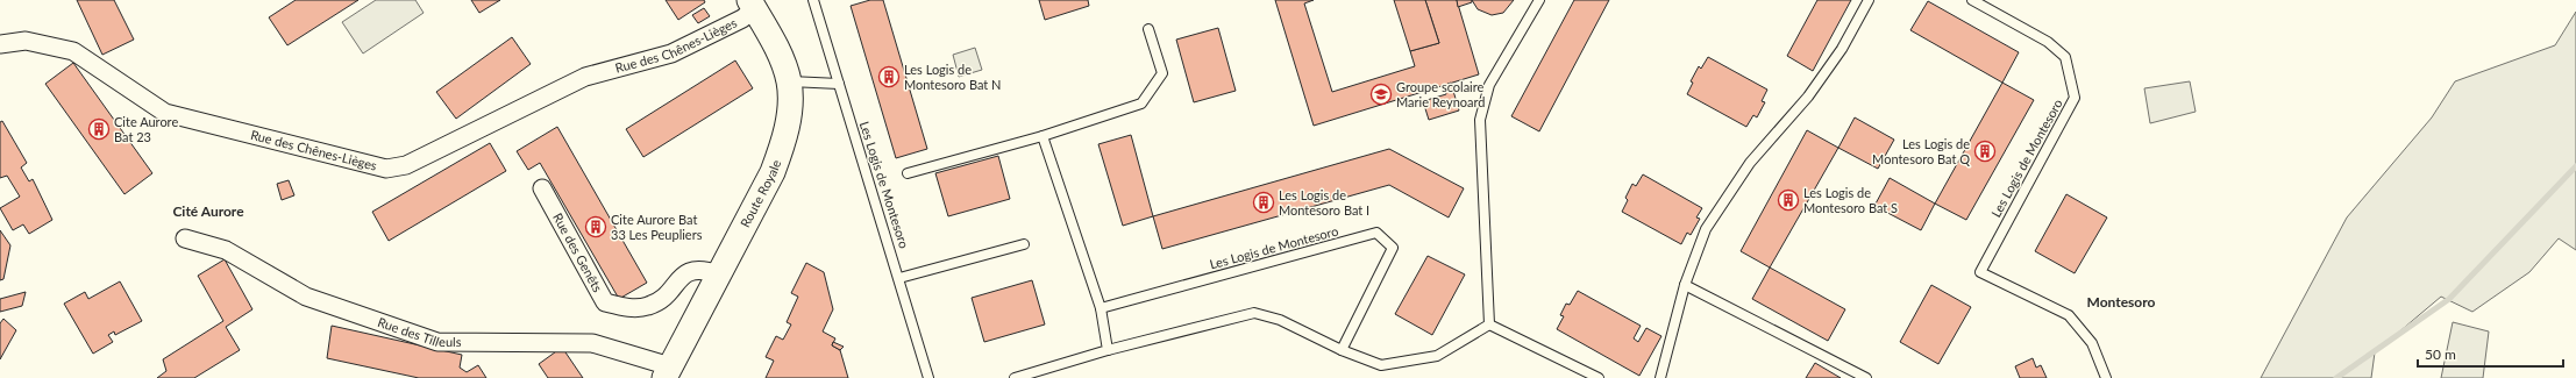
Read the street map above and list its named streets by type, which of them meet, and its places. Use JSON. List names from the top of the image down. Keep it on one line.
{"streets":{"main road":["Route Royale"],"street":["Rue des Chênes-Lièges","Rue des Genêts","Rue des Tilleuls"],"lane":["Les Logis de Montesoro"]},"crossings":[["Rue des Chênes-Lièges","Route Royale"],["Route Royale","Rue des Genêts"],["Route Royale","Rue des Tilleuls"]],"districts":["Cité Aurore","Montesoro"],"places":{"building":["Les Logis de Montesoro Bat N","Cite Aurore Bat 23","Les Logis de Montesoro Bat Q","Les Logis de Montesoro Bat S","Les Logis de Montesoro Bat I","Cite Aurore Bat 33 Les Peupliers"],"school or university":["Groupe scolaire Marie Reynoard"]},"scale_bar":"50 m"}
